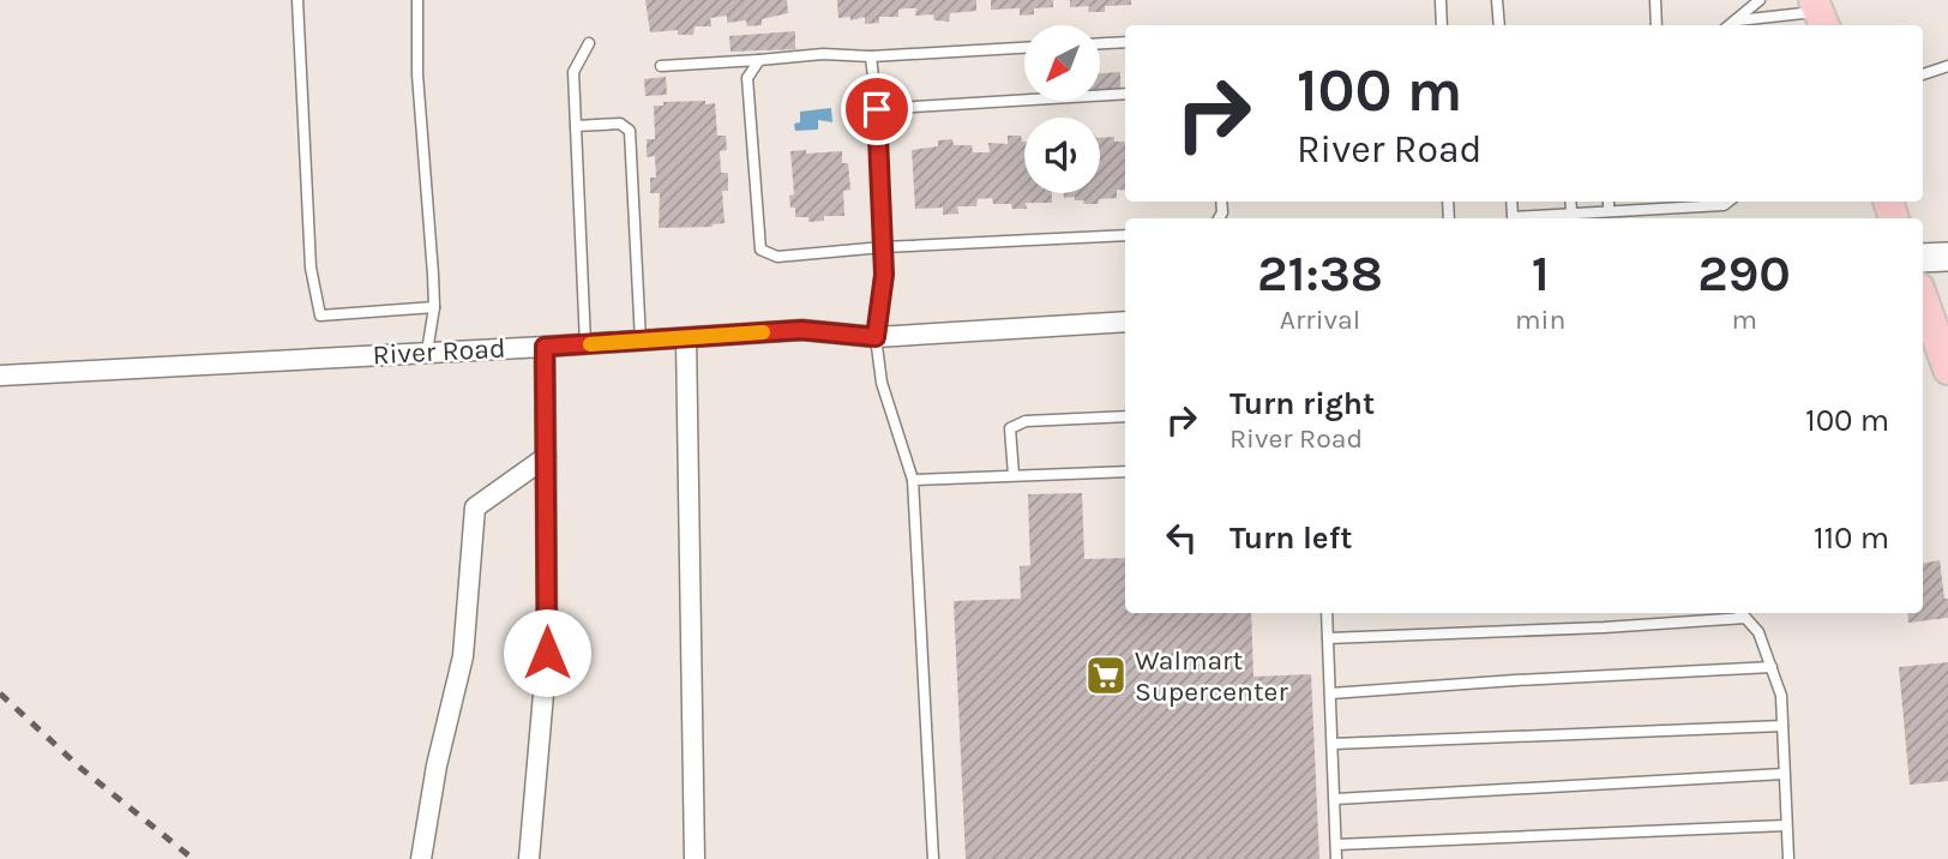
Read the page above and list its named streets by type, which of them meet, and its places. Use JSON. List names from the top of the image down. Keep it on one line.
{"streets":{"street":["River Road"]},"places":{"supermarket":["Walmart Supercenter"]},"north":"bottom left","page":{"turn":["100 m","River Road"],"eta":["21:38","Arrival","1","min","290","m"],"list":[{"name":"Turn right","note":"River Road","value":"100 m"},{"name":"Turn left","value":"110 m"}]}}
